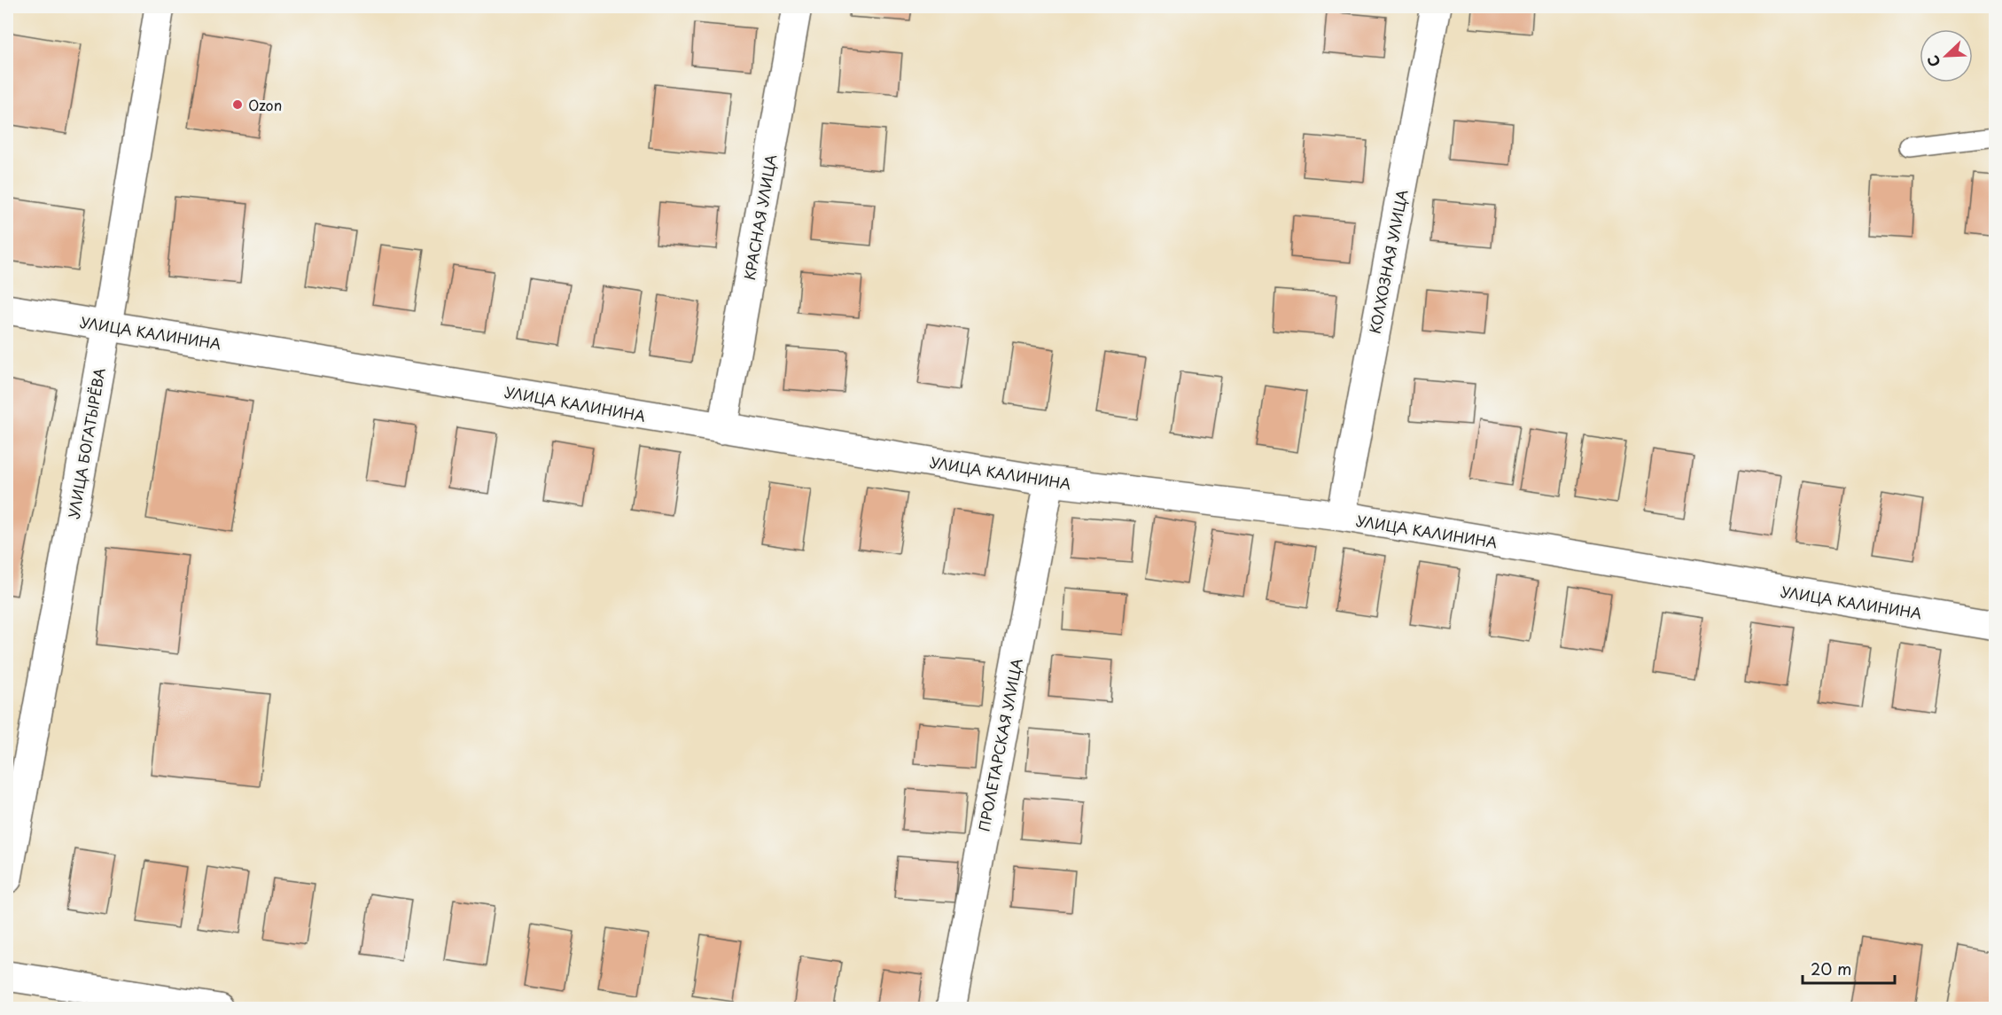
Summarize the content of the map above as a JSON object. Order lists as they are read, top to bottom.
{
  "streets": {
    "street": [
      "КРАСНАЯ УЛИЦА",
      "КОЛХОЗНАЯ УЛИЦА",
      "УЛИЦА КАЛИНИНА",
      "УЛИЦА БОГАТЫРЁВА",
      "ПРОЛЕТАРСКАЯ УЛИЦА"
    ]
  },
  "crossings": [
    ["КРАСНАЯ УЛИЦА", "УЛИЦА КАЛИНИНА"],
    ["КОЛХОЗНАЯ УЛИЦА", "УЛИЦА КАЛИНИНА"],
    ["УЛИЦА КАЛИНИНА", "УЛИЦА БОГАТЫРЁВА"],
    ["УЛИЦА КАЛИНИНА", "ПРОЛЕТАРСКАЯ УЛИЦА"]
  ],
  "places": ["Ozon"],
  "scale_bar": "20 m",
  "north": "bottom left"
}
